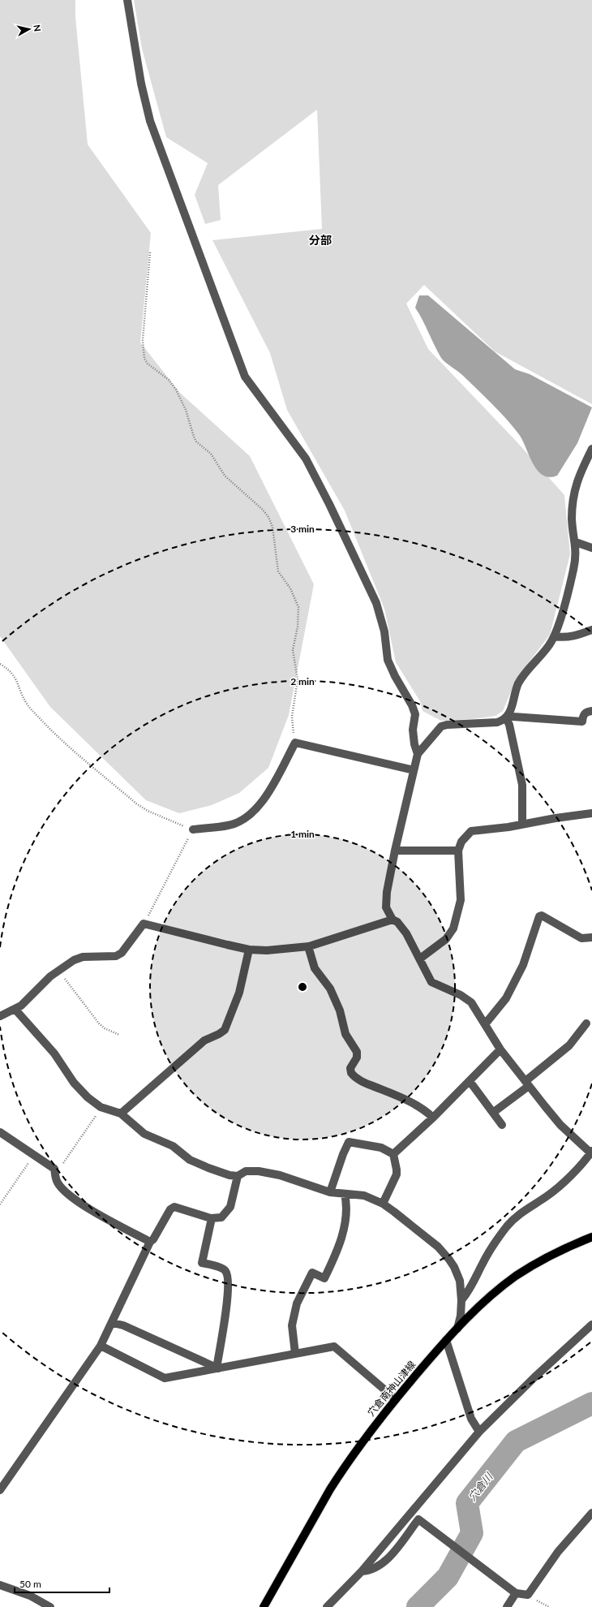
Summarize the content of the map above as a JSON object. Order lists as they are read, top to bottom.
{
  "streets": {
    "main road": ["穴倉南神山津線"]
  },
  "districts": ["分部"],
  "water": ["穴倉川"],
  "scale_bar": "50 m",
  "north": "right",
  "rings": ["3 min", "2 min", "1 min"]
}
